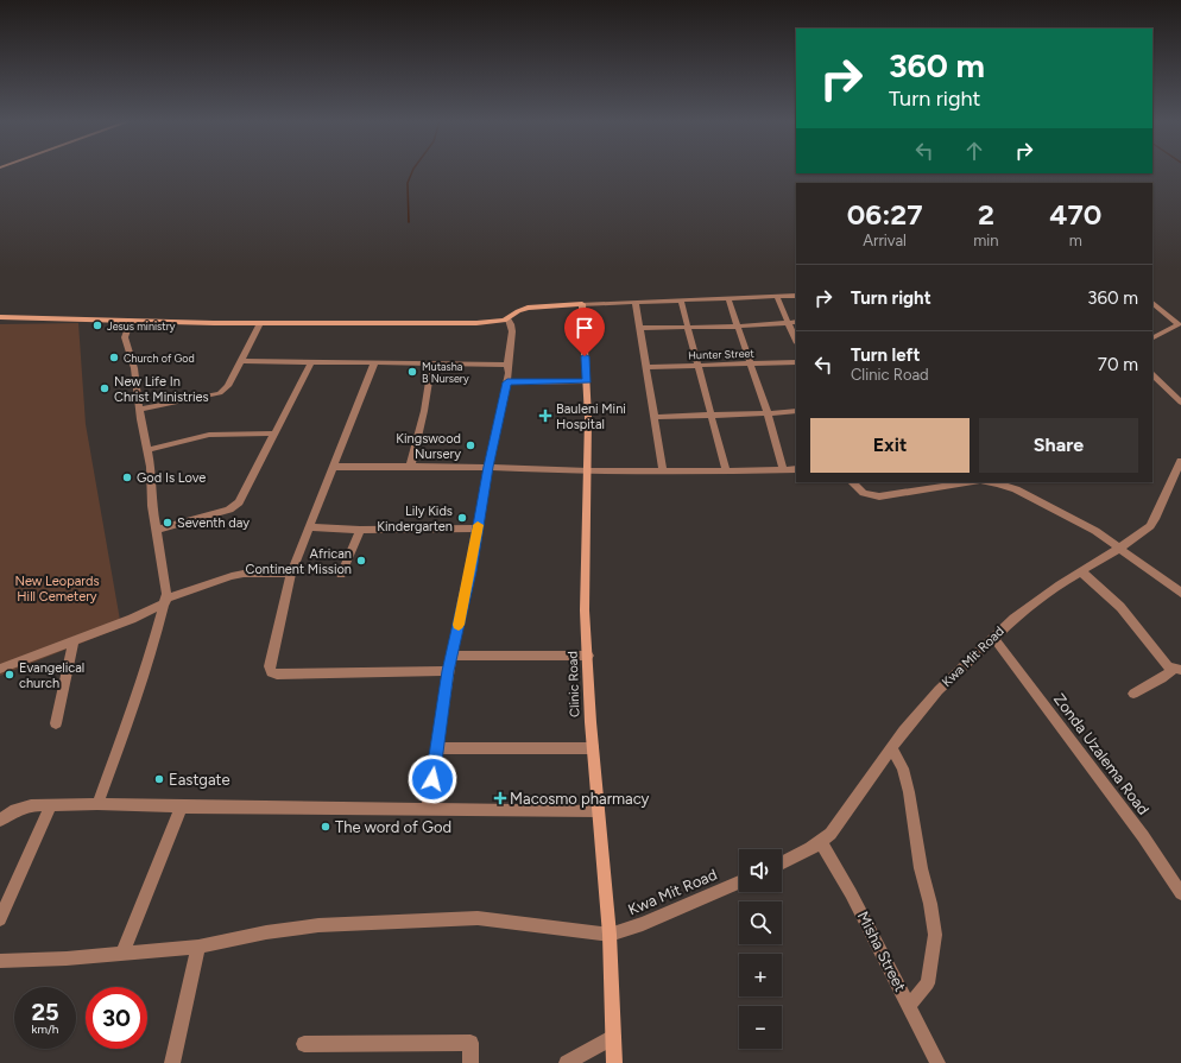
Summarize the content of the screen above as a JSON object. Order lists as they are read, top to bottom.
{
  "streets": {
    "street": [
      "Hunter Street",
      "Kwa Mit Road",
      "Clinic Road",
      "Zonda Uzalema Road",
      "Misha Street"
    ]
  },
  "crossings": [
    ["Kwa Mit Road", "Clinic Road"],
    ["Kwa Mit Road", "Zonda Uzalema Road"],
    ["Kwa Mit Road", "Misha Street"]
  ],
  "parks": ["New Leopards Hill Cemetery"],
  "places": {
    "other": [
      "Jesus ministry",
      "Church of God",
      "Mutasha B Nursery",
      "New Life In Christ Ministries",
      "Kingswood Nursery",
      "God Is Love",
      "Lily Kids Kindergarten",
      "Seventh day",
      "African Continent Mission",
      "Evangelical church",
      "Eastgate",
      "The word of God"
    ],
    "health": ["Bauleni Mini Hospital", "Macosmo pharmacy"]
  },
  "page": {
    "turn": ["360 m", "Turn right"],
    "eta": [
      "06:27",
      "Arrival",
      "2",
      "min",
      "470",
      "m"
    ],
    "list": [
      {
        "name": "Turn right",
        "value": "360 m"
      },
      {
        "name": "Turn left",
        "note": "Clinic Road",
        "value": "70 m"
      }
    ],
    "buttons": ["Exit", "Share"],
    "map_buttons": ["+", "−"],
    "speed": "25 km/h",
    "limit": "30"
  }
}
